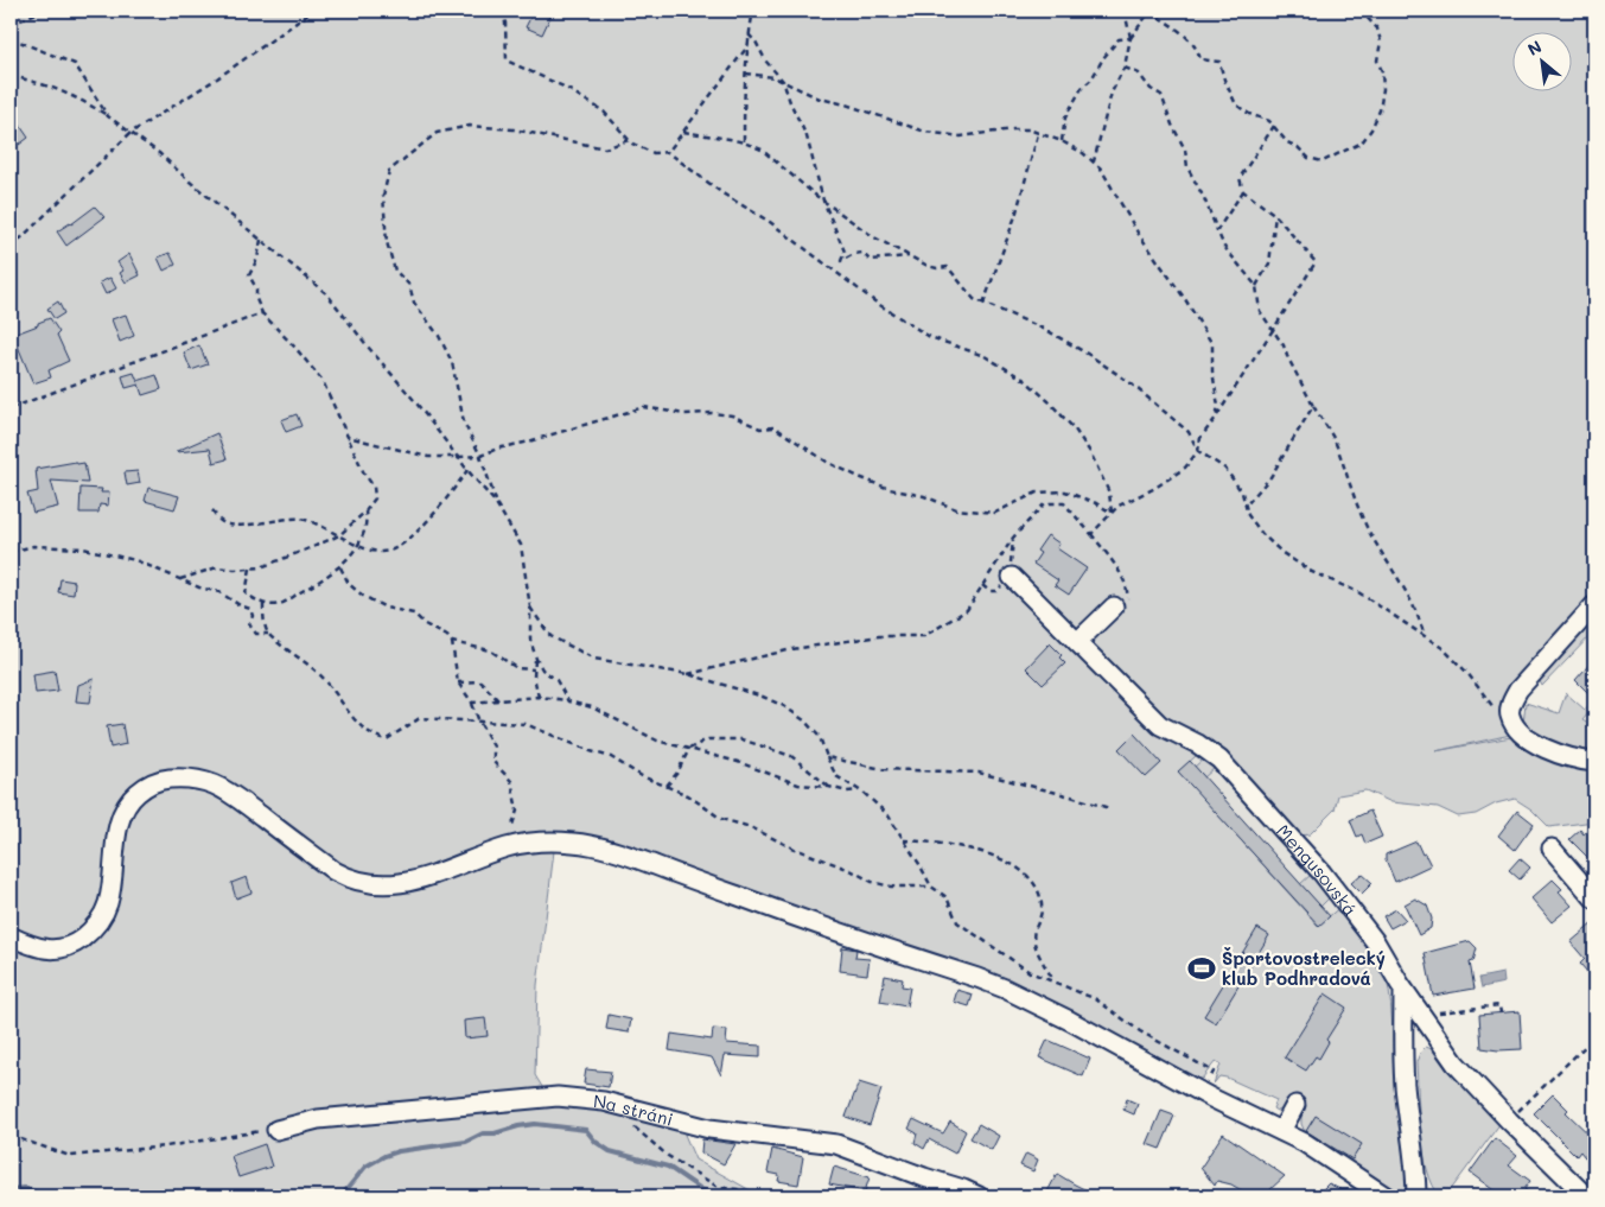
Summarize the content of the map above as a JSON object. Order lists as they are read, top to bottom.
{
  "streets": {
    "street": ["Mengusovská", "Na stráni"]
  },
  "places": {
    "sports": ["Športovostrelecký klub Podhradová"]
  },
  "north": "top left"
}
